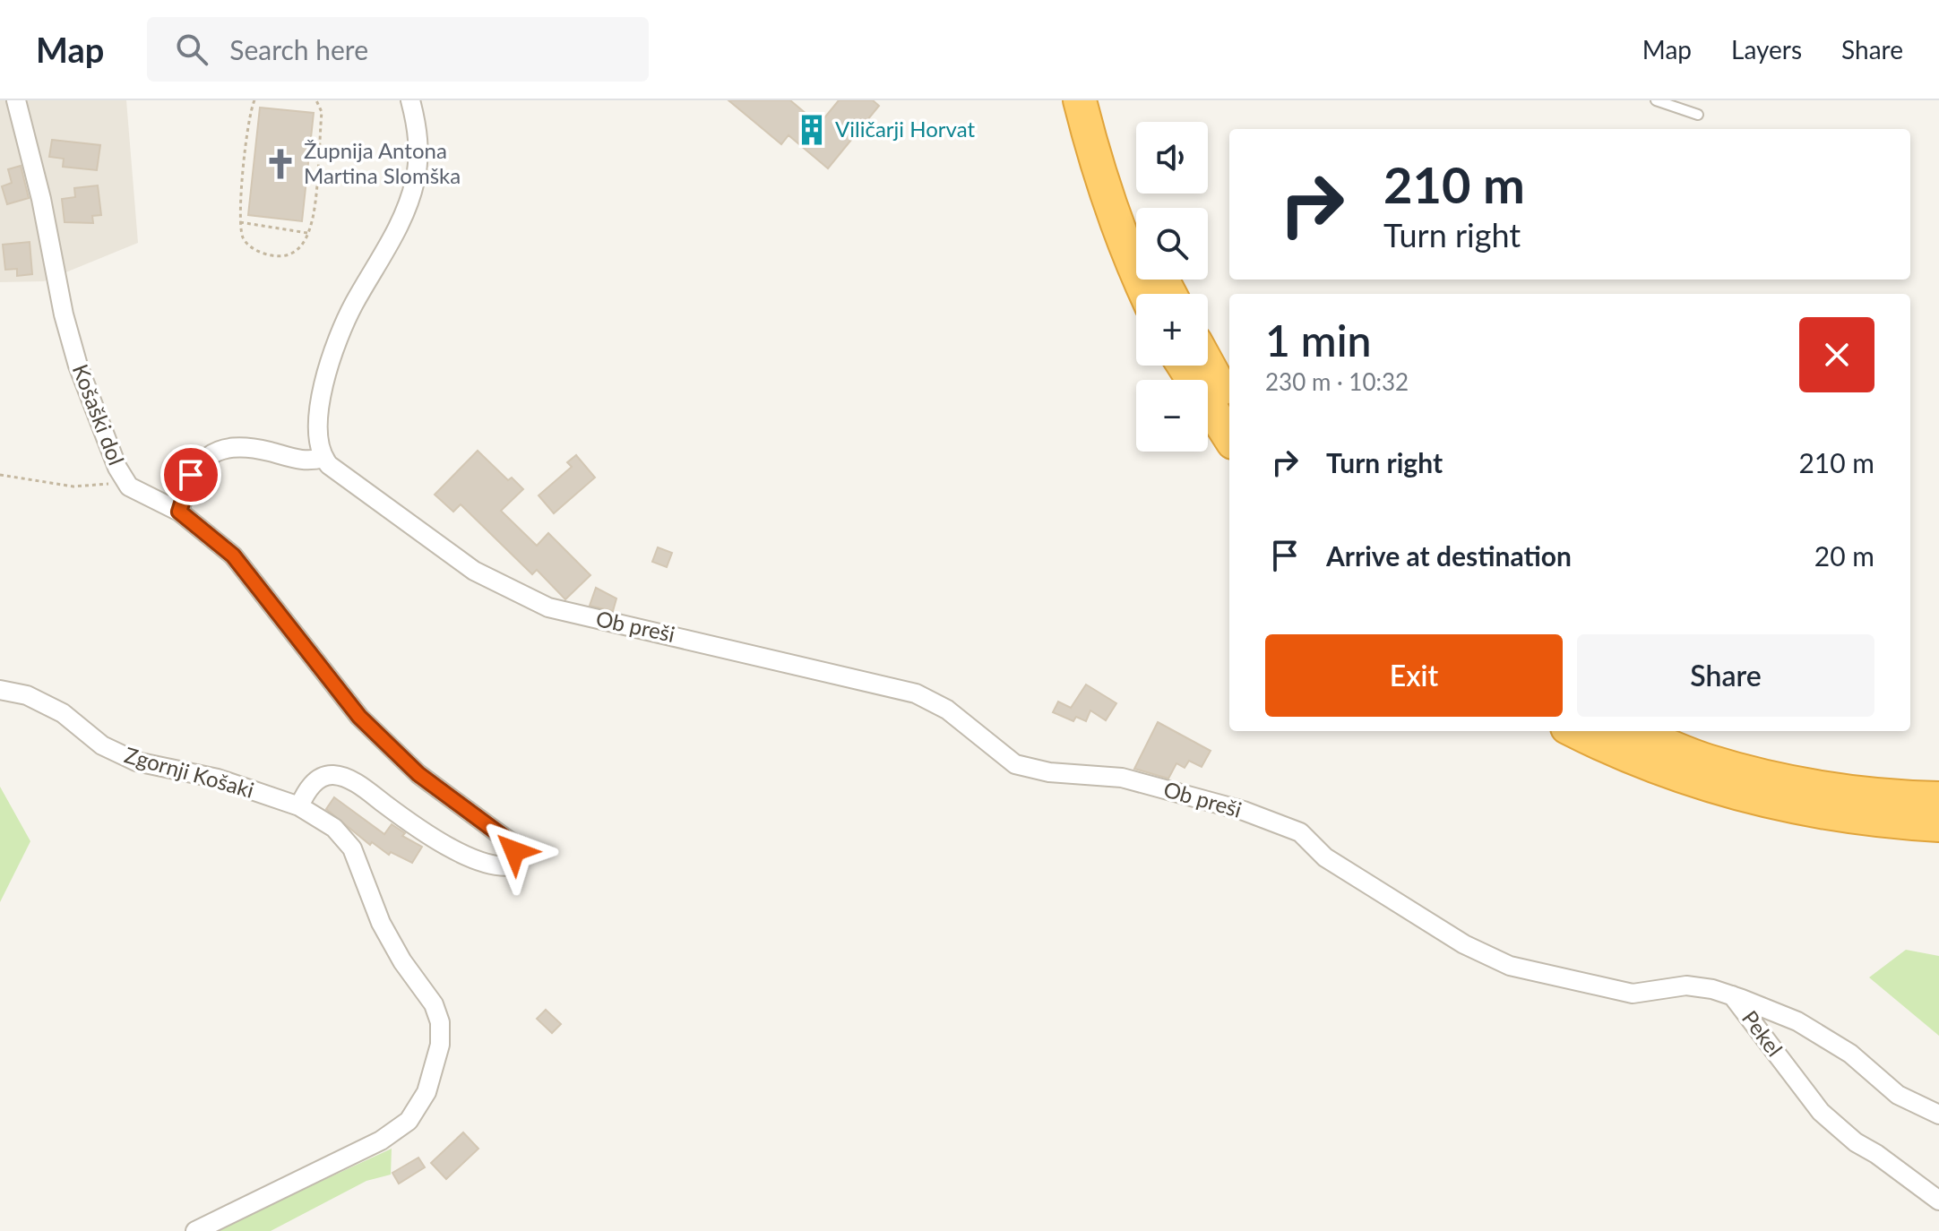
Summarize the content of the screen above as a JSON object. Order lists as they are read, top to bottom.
{
  "streets": {
    "street": [
      "Košaški dol",
      "Ob preši",
      "Zgornji Košaki",
      "Pekel"
    ]
  },
  "crossings": [
    ["Košaški dol", "Zgornji Košaki"],
    ["Ob preši", "Pekel"]
  ],
  "places": {
    "building": ["Viličarji Horvat"],
    "church": ["Župnija Antona Martina Slomška"]
  },
  "page": {
    "header": "Map",
    "search": "Search here",
    "nav": ["Map", "Layers", "Share"],
    "map_buttons": ["+", "−"],
    "turn": ["210 m", "Turn right"],
    "heading": ["1 min", "230 m · 10:32"],
    "list": [
      {
        "name": "Turn right",
        "value": "210 m"
      },
      {
        "name": "Arrive at destination",
        "value": "20 m"
      }
    ],
    "buttons": ["Exit", "Share"]
  }
}
